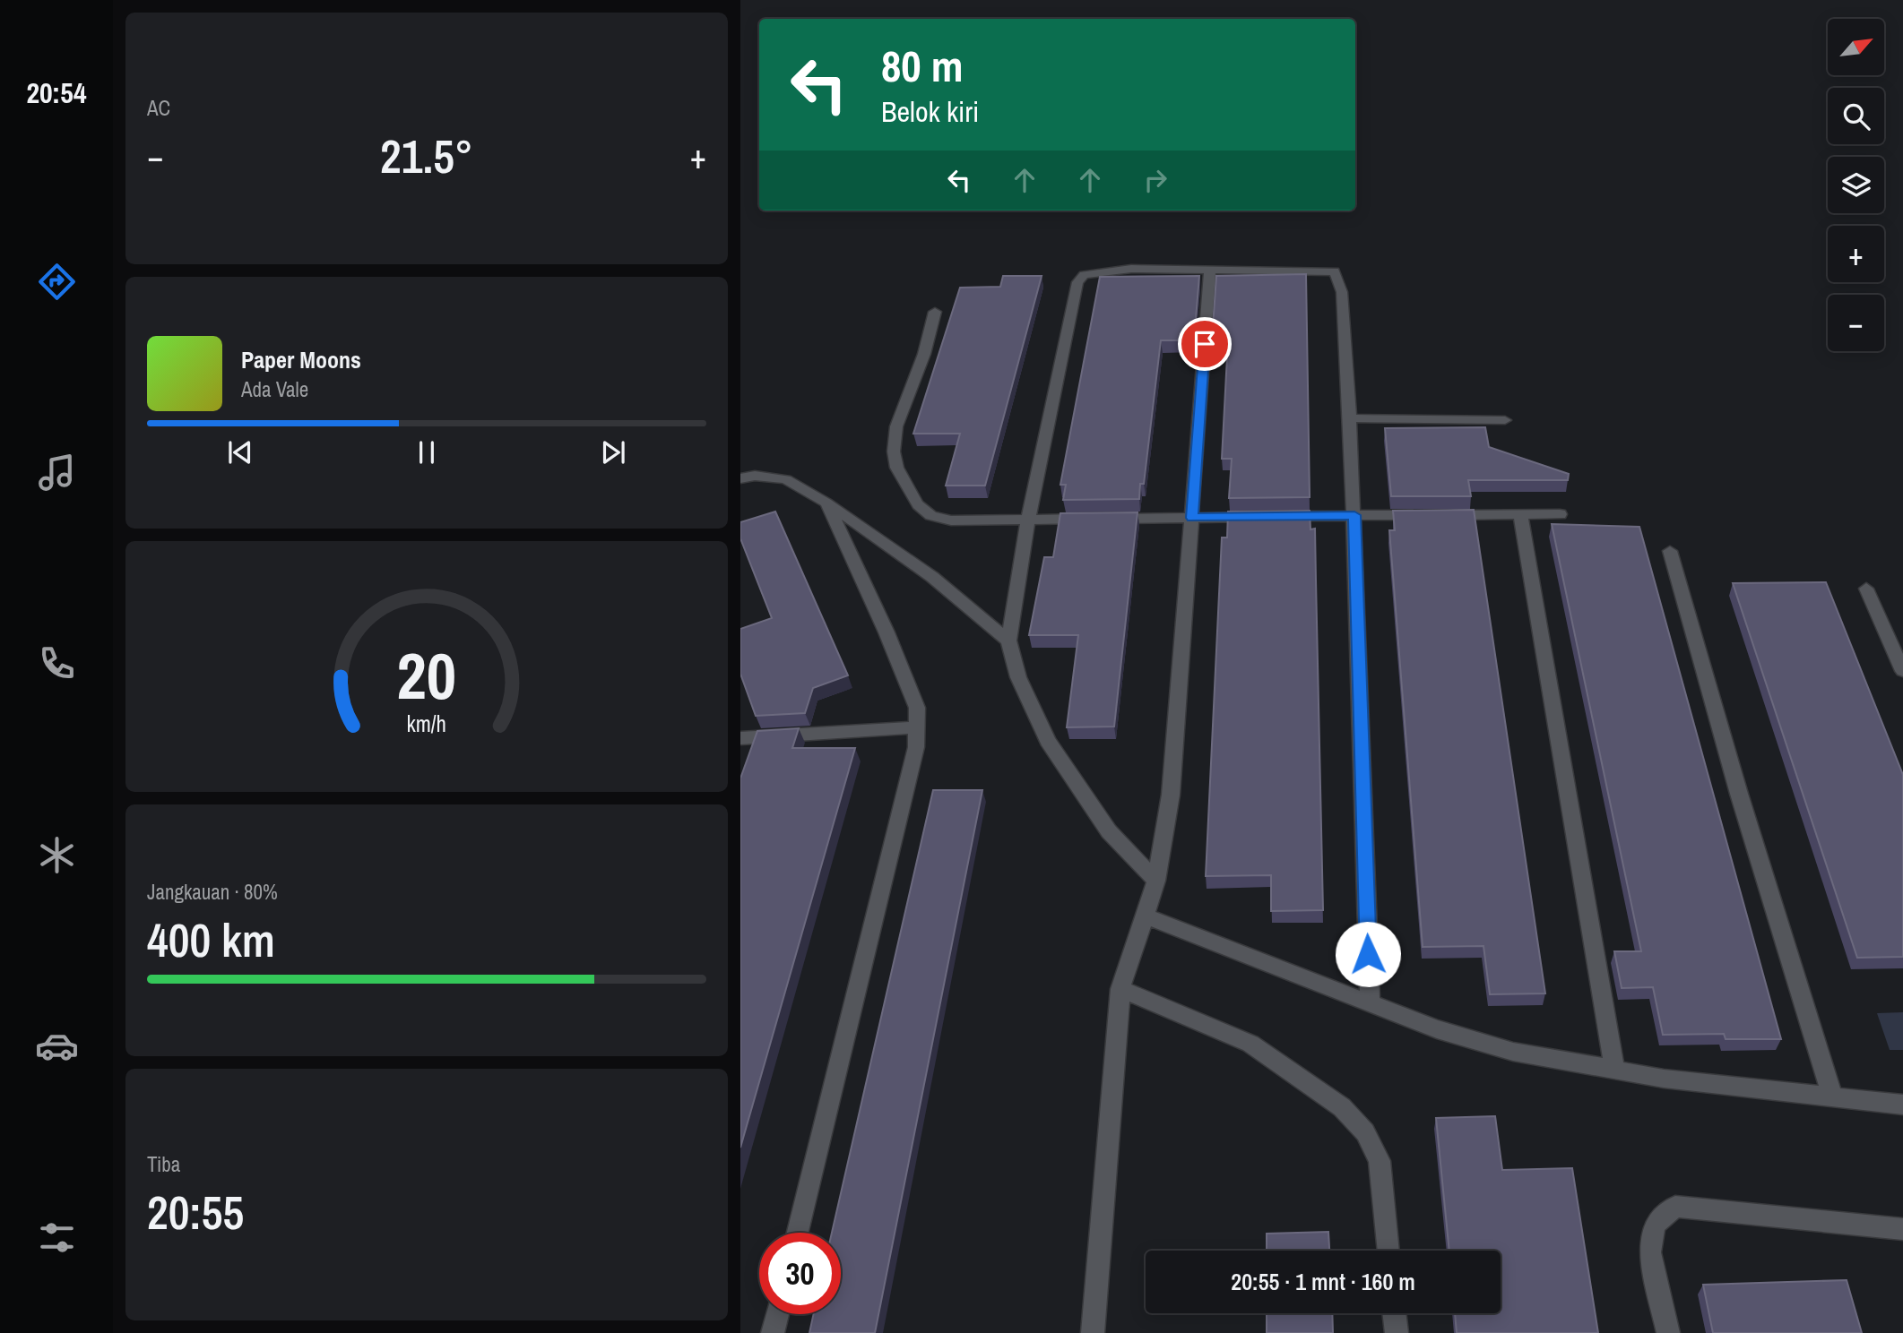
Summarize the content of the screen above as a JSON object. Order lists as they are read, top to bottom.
{
  "north": "top right",
  "page": {
    "tabs": "20:54",
    "tile": [
      "AC",
      ["Jangkauan · 80%", "400 km"],
      ["Tiba", "20:55"]
    ],
    "map_buttons": ["+", "−"],
    "turn": ["80 m", "Belok kiri"],
    "heat": ["−", "21.5°", "+"],
    "song": ["Paper Moons", "Ada Vale"],
    "limit": "30",
    "trip": "20:55 · 1 mnt · 160 m",
    "gauge": ["20", "km/h"]
  }
}
